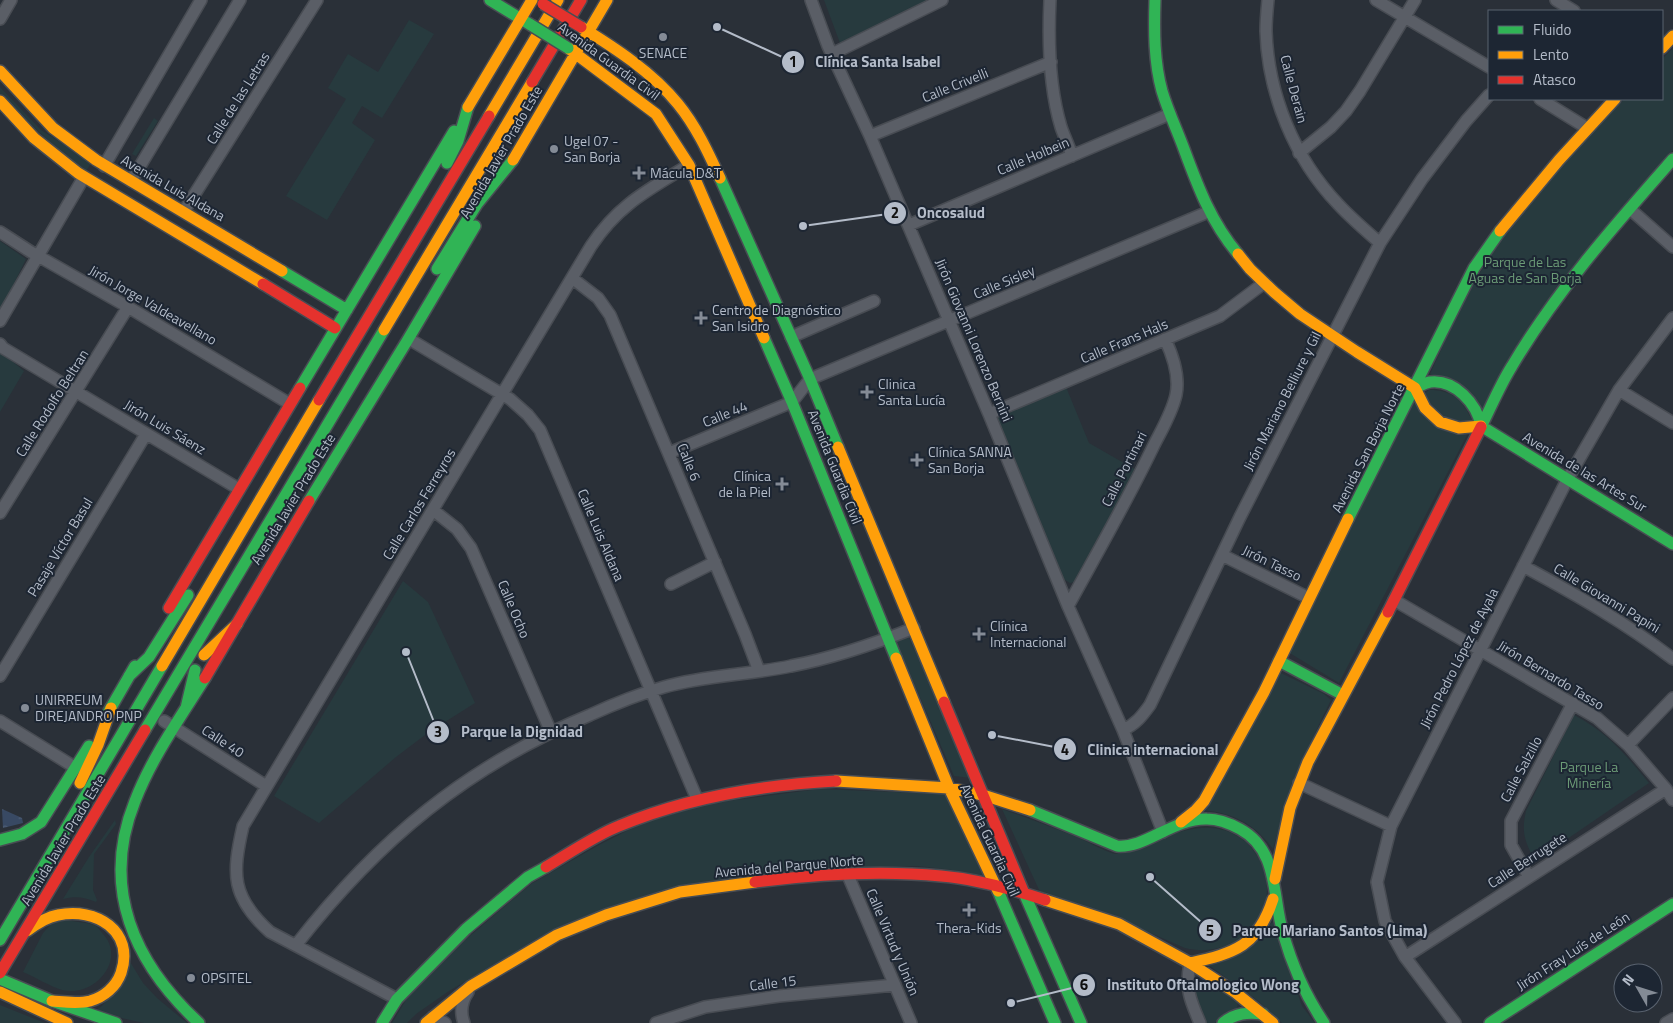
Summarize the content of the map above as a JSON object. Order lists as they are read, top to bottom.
{
  "streets": {
    "main road": [
      "Avenida Guardia Civil",
      "Avenida Javier Prado Este",
      "Avenida Luis Aldana",
      "Avenida San Borja Norte",
      "Avenida de las Artes Sur",
      "Avenida del Parque Norte",
      "Jirón Fray Luís de León"
    ],
    "street": [
      "Calle Crivelli",
      "Calle Derain",
      "Calle de las Letras",
      "Calle Holbein",
      "Calle Sisley",
      "Jirón Jorge Valdeavellano",
      "Jirón Giovanni Lorenzo Bernini",
      "Calle Frans Hals",
      "Jirón Mariano Belliure y Gil",
      "Calle Rodolfo Beltran",
      "Calle 44",
      "Jirón Luis Sáenz",
      "Calle 6",
      "Calle Portinari",
      "Calle Carlos Ferreyros",
      "Calle Luis Aldana",
      "Pasaje Víctor Basul",
      "Jirón Tasso",
      "Calle Giovanni Papini",
      "Calle Ocho",
      "Jirón Pedro López de Ayala",
      "Jirón Bernardo Tasso",
      "Calle 40",
      "Calle Salzillo",
      "Calle Berrugete",
      "Calle Virtud y Unión",
      "Calle 15"
    ]
  },
  "crossings": [
    ["Avenida Guardia Civil", "Avenida Javier Prado Este"],
    ["Avenida Guardia Civil", "Calle Sisley"],
    ["Avenida Guardia Civil", "Calle 44"],
    ["Avenida Guardia Civil", "Calle Carlos Ferreyros"],
    ["Avenida Guardia Civil", "Avenida del Parque Norte"],
    ["Calle Crivelli", "Jirón Giovanni Lorenzo Bernini"],
    ["Calle Derain", "Jirón Mariano Belliure y Gil"],
    ["Calle de las Letras", "Avenida Luis Aldana"],
    ["Avenida Javier Prado Este", "Avenida Luis Aldana"],
    ["Avenida Javier Prado Este", "Jirón Jorge Valdeavellano"],
    ["Avenida Javier Prado Este", "Jirón Luis Sáenz"],
    ["Avenida Javier Prado Este", "Calle Luis Aldana"],
    ["Avenida Javier Prado Este", "Calle 40"],
    ["Calle Holbein", "Jirón Giovanni Lorenzo Bernini"],
    ["Calle Sisley", "Jirón Giovanni Lorenzo Bernini"],
    ["Calle Sisley", "Calle 44"],
    ["Jirón Jorge Valdeavellano", "Calle Rodolfo Beltran"],
    ["Jirón Giovanni Lorenzo Bernini", "Calle Frans Hals"],
    ["Jirón Giovanni Lorenzo Bernini", "Jirón Mariano Belliure y Gil"],
    ["Jirón Giovanni Lorenzo Bernini", "Avenida San Borja Norte"],
    ["Jirón Giovanni Lorenzo Bernini", "Calle Portinari"],
    ["Calle Frans Hals", "Calle Portinari"],
    ["Jirón Mariano Belliure y Gil", "Jirón Tasso"],
    ["Calle Rodolfo Beltran", "Jirón Luis Sáenz"],
    ["Calle 44", "Calle 6"],
    ["Jirón Luis Sáenz", "Pasaje Víctor Basul"],
    ["Avenida San Borja Norte", "Jirón Tasso"],
    ["Calle 6", "Calle Carlos Ferreyros"],
    ["Avenida de las Artes Sur", "Jirón Pedro López de Ayala"],
    ["Calle Carlos Ferreyros", "Calle Luis Aldana"],
    ["Calle Carlos Ferreyros", "Calle Ocho"],
    ["Calle Carlos Ferreyros", "Calle 40"],
    ["Calle Giovanni Papini", "Jirón Pedro López de Ayala"],
    ["Jirón Pedro López de Ayala", "Jirón Bernardo Tasso"],
    ["Jirón Pedro López de Ayala", "Calle Berrugete"],
    ["Jirón Bernardo Tasso", "Calle Salzillo"],
    ["Jirón Bernardo Tasso", "Calle Berrugete"],
    ["Calle Salzillo", "Calle Berrugete"],
    ["Avenida del Parque Norte", "Calle Virtud y Unión"],
    ["Calle Virtud y Unión", "Calle 15"]
  ],
  "parks": ["Parque de Las Aguas de San Borja", "Parque La Minería"],
  "places": {
    "other": [
      "Clínica Santa Isabel",
      "SENACE",
      "Ugel 07 - San Borja",
      "Oncosalud",
      "Parque la Dignidad",
      "UNIRREUM DIREJANDRO PNP",
      "Clinica internacional",
      "Parque Mariano Santos (Lima)",
      "OPSITEL",
      "Instituto Oftalmologico Wong"
    ],
    "health": [
      "Mácula D&T",
      "Centro de Diagnóstico San Isidro",
      "Clinica Santa Lucía",
      "Clínica SANNA San Borja",
      "Clínica de la Piel",
      "Clínica Internacional",
      "Thera-Kids"
    ]
  },
  "legend": ["Fluido", "Lento", "Atasco"],
  "north": "top left"
}
